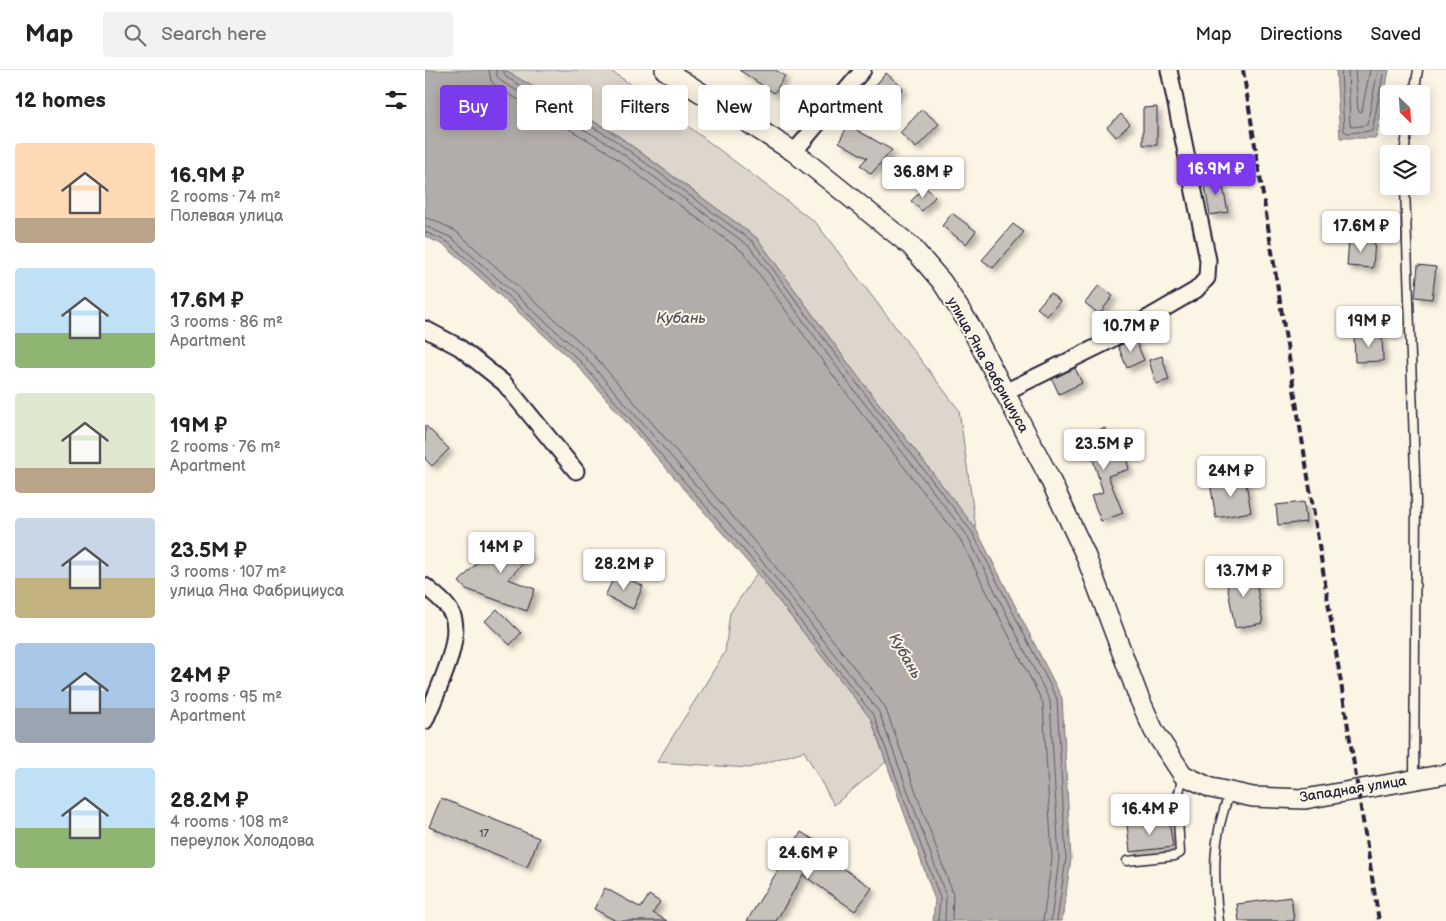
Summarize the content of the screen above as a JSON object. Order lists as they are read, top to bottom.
{
  "streets": {
    "street": ["улица Яна Фабрициуса", "Западная улица"]
  },
  "water": ["Кубань"],
  "house_numbers": ["17"],
  "north": "bottom right",
  "page": {
    "header": "Map",
    "search": "Search here",
    "nav": ["Map", "Directions", "Saved"],
    "heading": "12 homes",
    "chip": [
      "Buy",
      "Rent",
      "Filters",
      "New",
      "Apartment"
    ],
    "list": [
      {
        "name": "16.9M ₽",
        "note": "2 rooms · 74 m² · Полевая улица"
      },
      {
        "name": "17.6M ₽",
        "note": "3 rooms · 86 m² · Apartment"
      },
      {
        "name": "19M ₽",
        "note": "2 rooms · 76 m² · Apartment"
      },
      {
        "name": "23.5M ₽",
        "note": "3 rooms · 107 m² · улица Яна Фабрициуса"
      },
      {
        "name": "24M ₽",
        "note": "3 rooms · 95 m² · Apartment"
      },
      {
        "name": "28.2M ₽",
        "note": "4 rooms · 108 m² · переулок Холодова"
      }
    ],
    "price": [
      "16.9M ₽",
      "36.8M ₽",
      "17.6M ₽",
      "19M ₽",
      "10.7M ₽",
      "23.5M ₽",
      "24M ₽",
      "14M ₽",
      "28.2M ₽",
      "13.7M ₽",
      "16.4M ₽",
      "24.6M ₽"
    ]
  }
}
